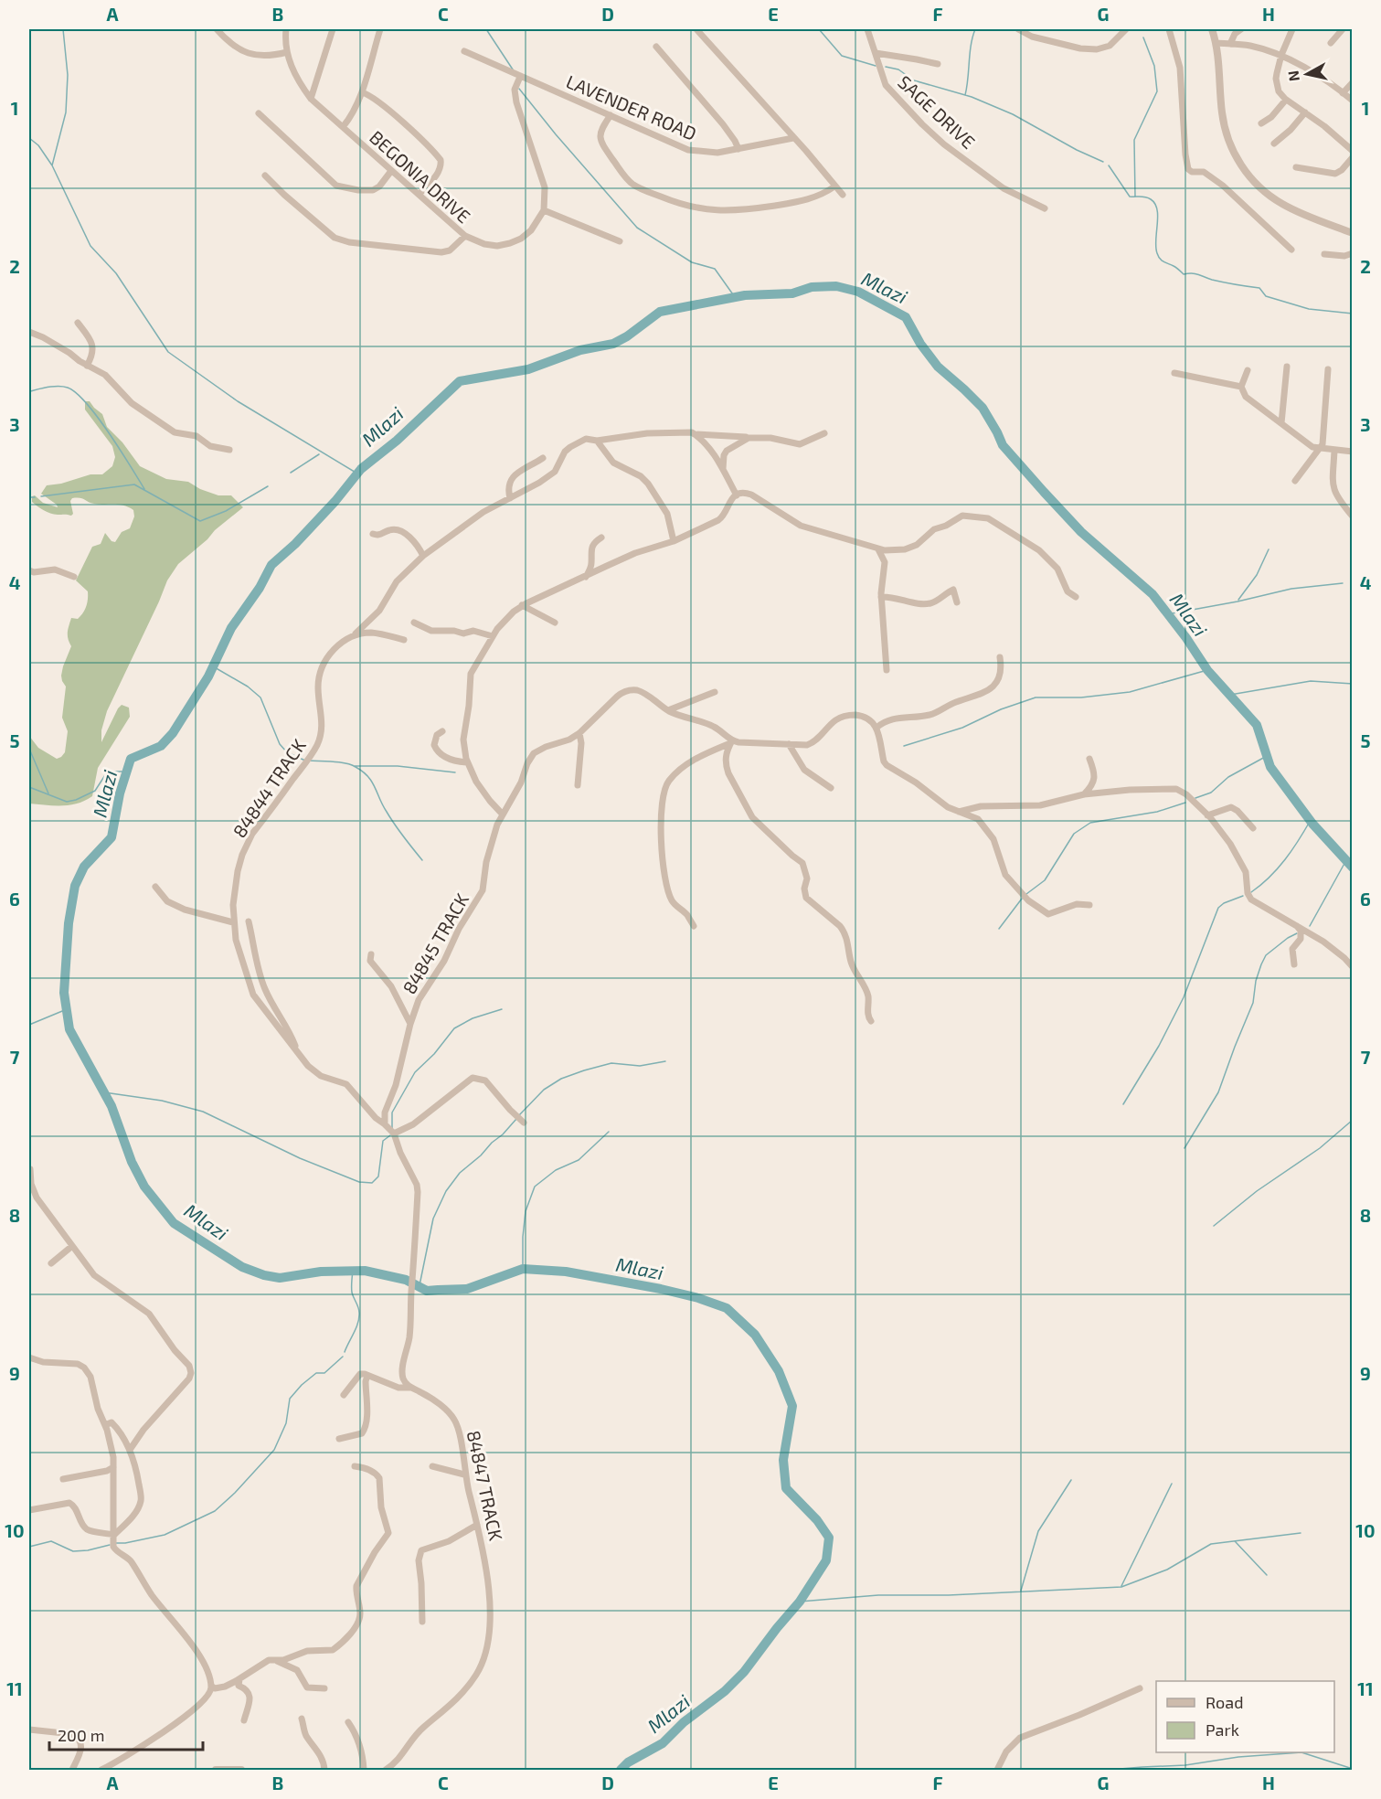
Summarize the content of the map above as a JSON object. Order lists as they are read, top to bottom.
{
  "streets": {
    "street": [
      "LAVENDER ROAD",
      "SAGE DRIVE",
      "BEGONIA DRIVE",
      "84844 TRACK",
      "84845 TRACK",
      "84847 TRACK"
    ]
  },
  "crossings": [
    ["84844 TRACK", "84845 TRACK"]
  ],
  "water": ["Mlazi"],
  "legend": ["Road", "Park"],
  "scale_bar": "200 m",
  "north": "left",
  "grid": {
    "columns": [
      "A",
      "B",
      "C",
      "D",
      "E",
      "F",
      "G",
      "H"
    ],
    "rows": [
      "1",
      "2",
      "3",
      "4",
      "5",
      "6",
      "7",
      "8",
      "9",
      "10",
      "11"
    ]
  }
}
